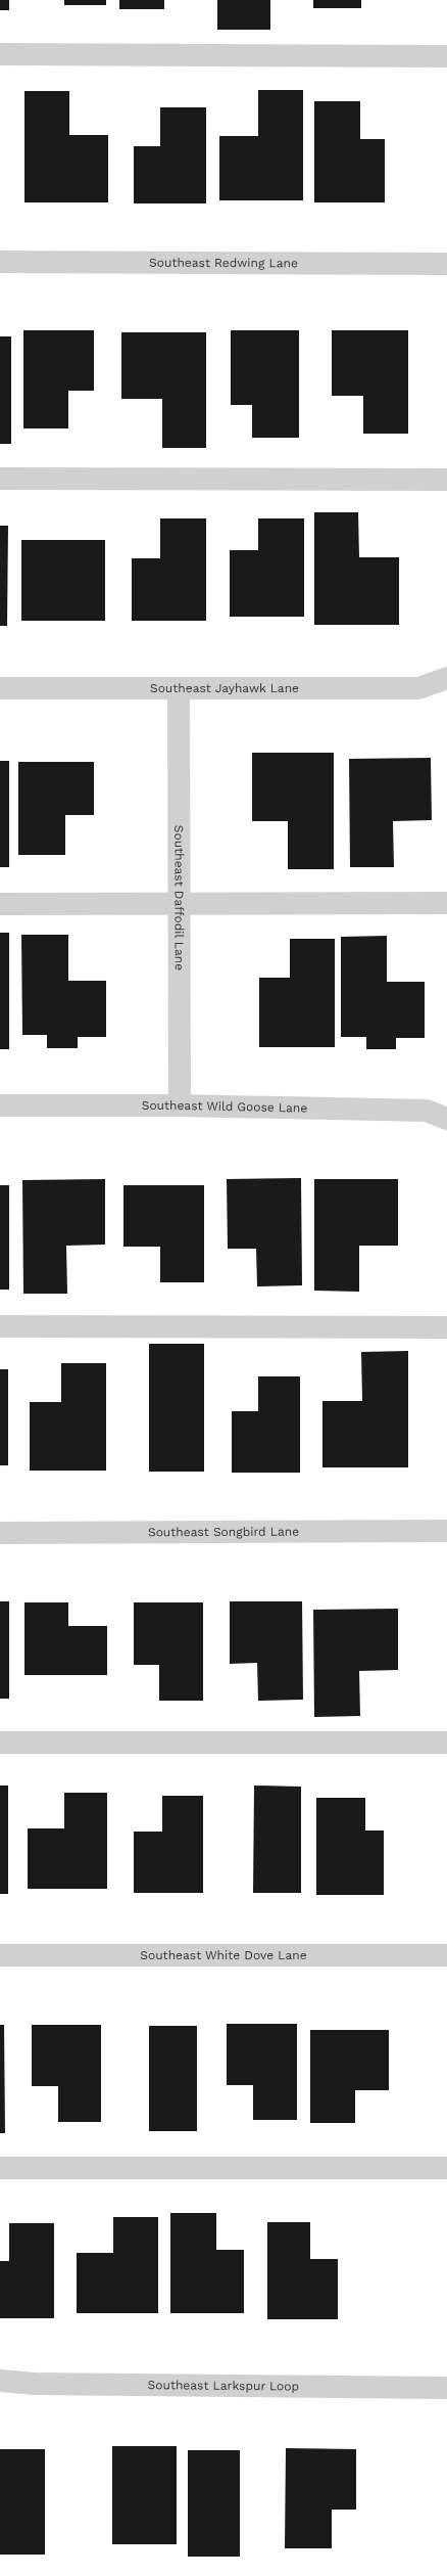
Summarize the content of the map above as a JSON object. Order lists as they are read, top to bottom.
{
  "streets": {
    "street": [
      "Southeast Redwing Lane",
      "Southeast Jayhawk Lane",
      "Southeast Daffodil Lane",
      "Southeast Wild Goose Lane",
      "Southeast Songbird Lane",
      "Southeast White Dove Lane",
      "Southeast Larkspur Loop"
    ]
  },
  "crossings": [
    ["Southeast Jayhawk Lane", "Southeast Daffodil Lane"],
    ["Southeast Daffodil Lane", "Southeast Wild Goose Lane"]
  ]
}
